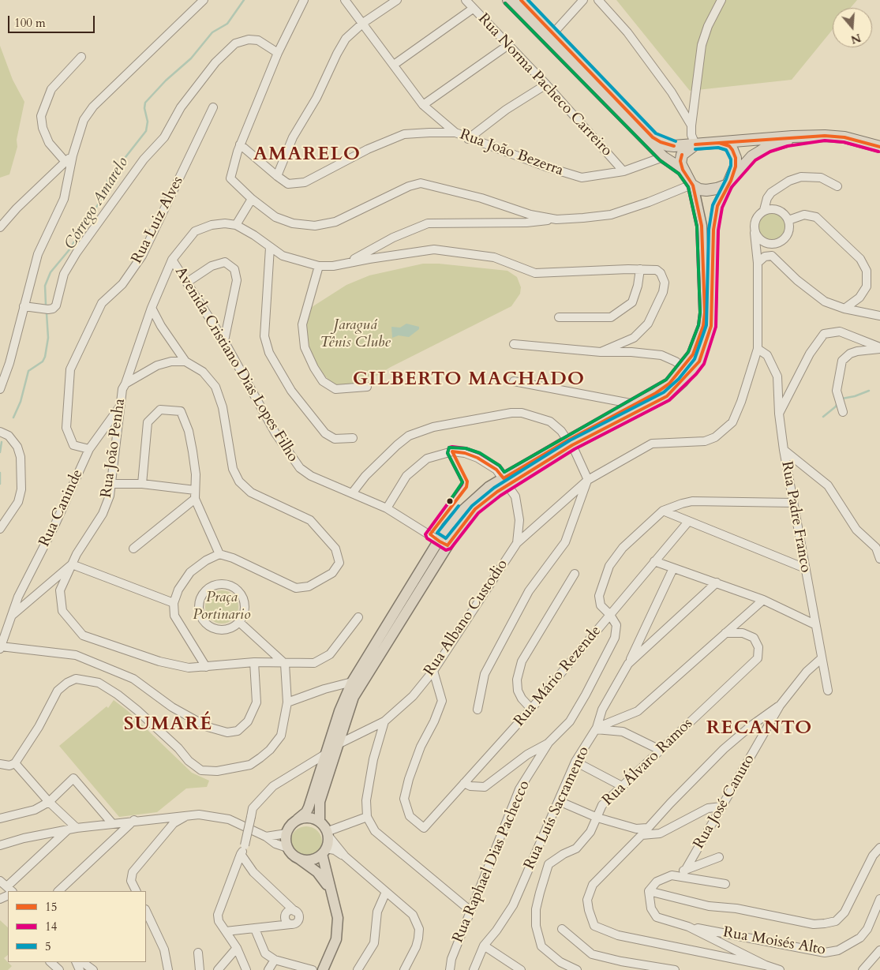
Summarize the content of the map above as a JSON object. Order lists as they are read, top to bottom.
{
  "streets": {
    "street": [
      "Rua Norma Pacheco Carreiro",
      "Rua João Bezerra",
      "Rua Luiz Alves",
      "Avenida Cristiano Dias Lopes Filho",
      "Rua João Penha",
      "Rua Caninde",
      "Rua Padre Franco",
      "Rua Albano Custodio",
      "Rua Mário Rezende",
      "Rua Álvaro Ramos",
      "Rua José Canuto",
      "Rua Luís Sacramento",
      "Rua Raphael Dias Pachecco",
      "Rua Moisés Alto"
    ]
  },
  "crossings": [
    ["Rua Norma Pacheco Carreiro", "Rua João Bezerra"],
    ["Rua Luiz Alves", "Rua Caninde"],
    ["Avenida Cristiano Dias Lopes Filho", "Rua João Penha"],
    ["Rua João Penha", "Rua Caninde"],
    ["Rua Padre Franco", "Rua Albano Custodio"],
    ["Rua Padre Franco", "Rua José Canuto"],
    ["Rua Albano Custodio", "Rua Mário Rezende"],
    ["Rua Mário Rezende", "Rua Raphael Dias Pachecco"]
  ],
  "districts": [
    "AMARELO",
    "GILBERTO MACHADO",
    "SUMARÉ",
    "RECANTO"
  ],
  "water": ["Córrego Amarelo"],
  "parks": ["Jaraguá Tênis Clube", "Praça Portinario"],
  "lines": ["transit line 15", "transit line 5", "transit line 14"],
  "legend": ["15", "14", "5"],
  "scale_bar": "100 m",
  "north": "bottom"
}
